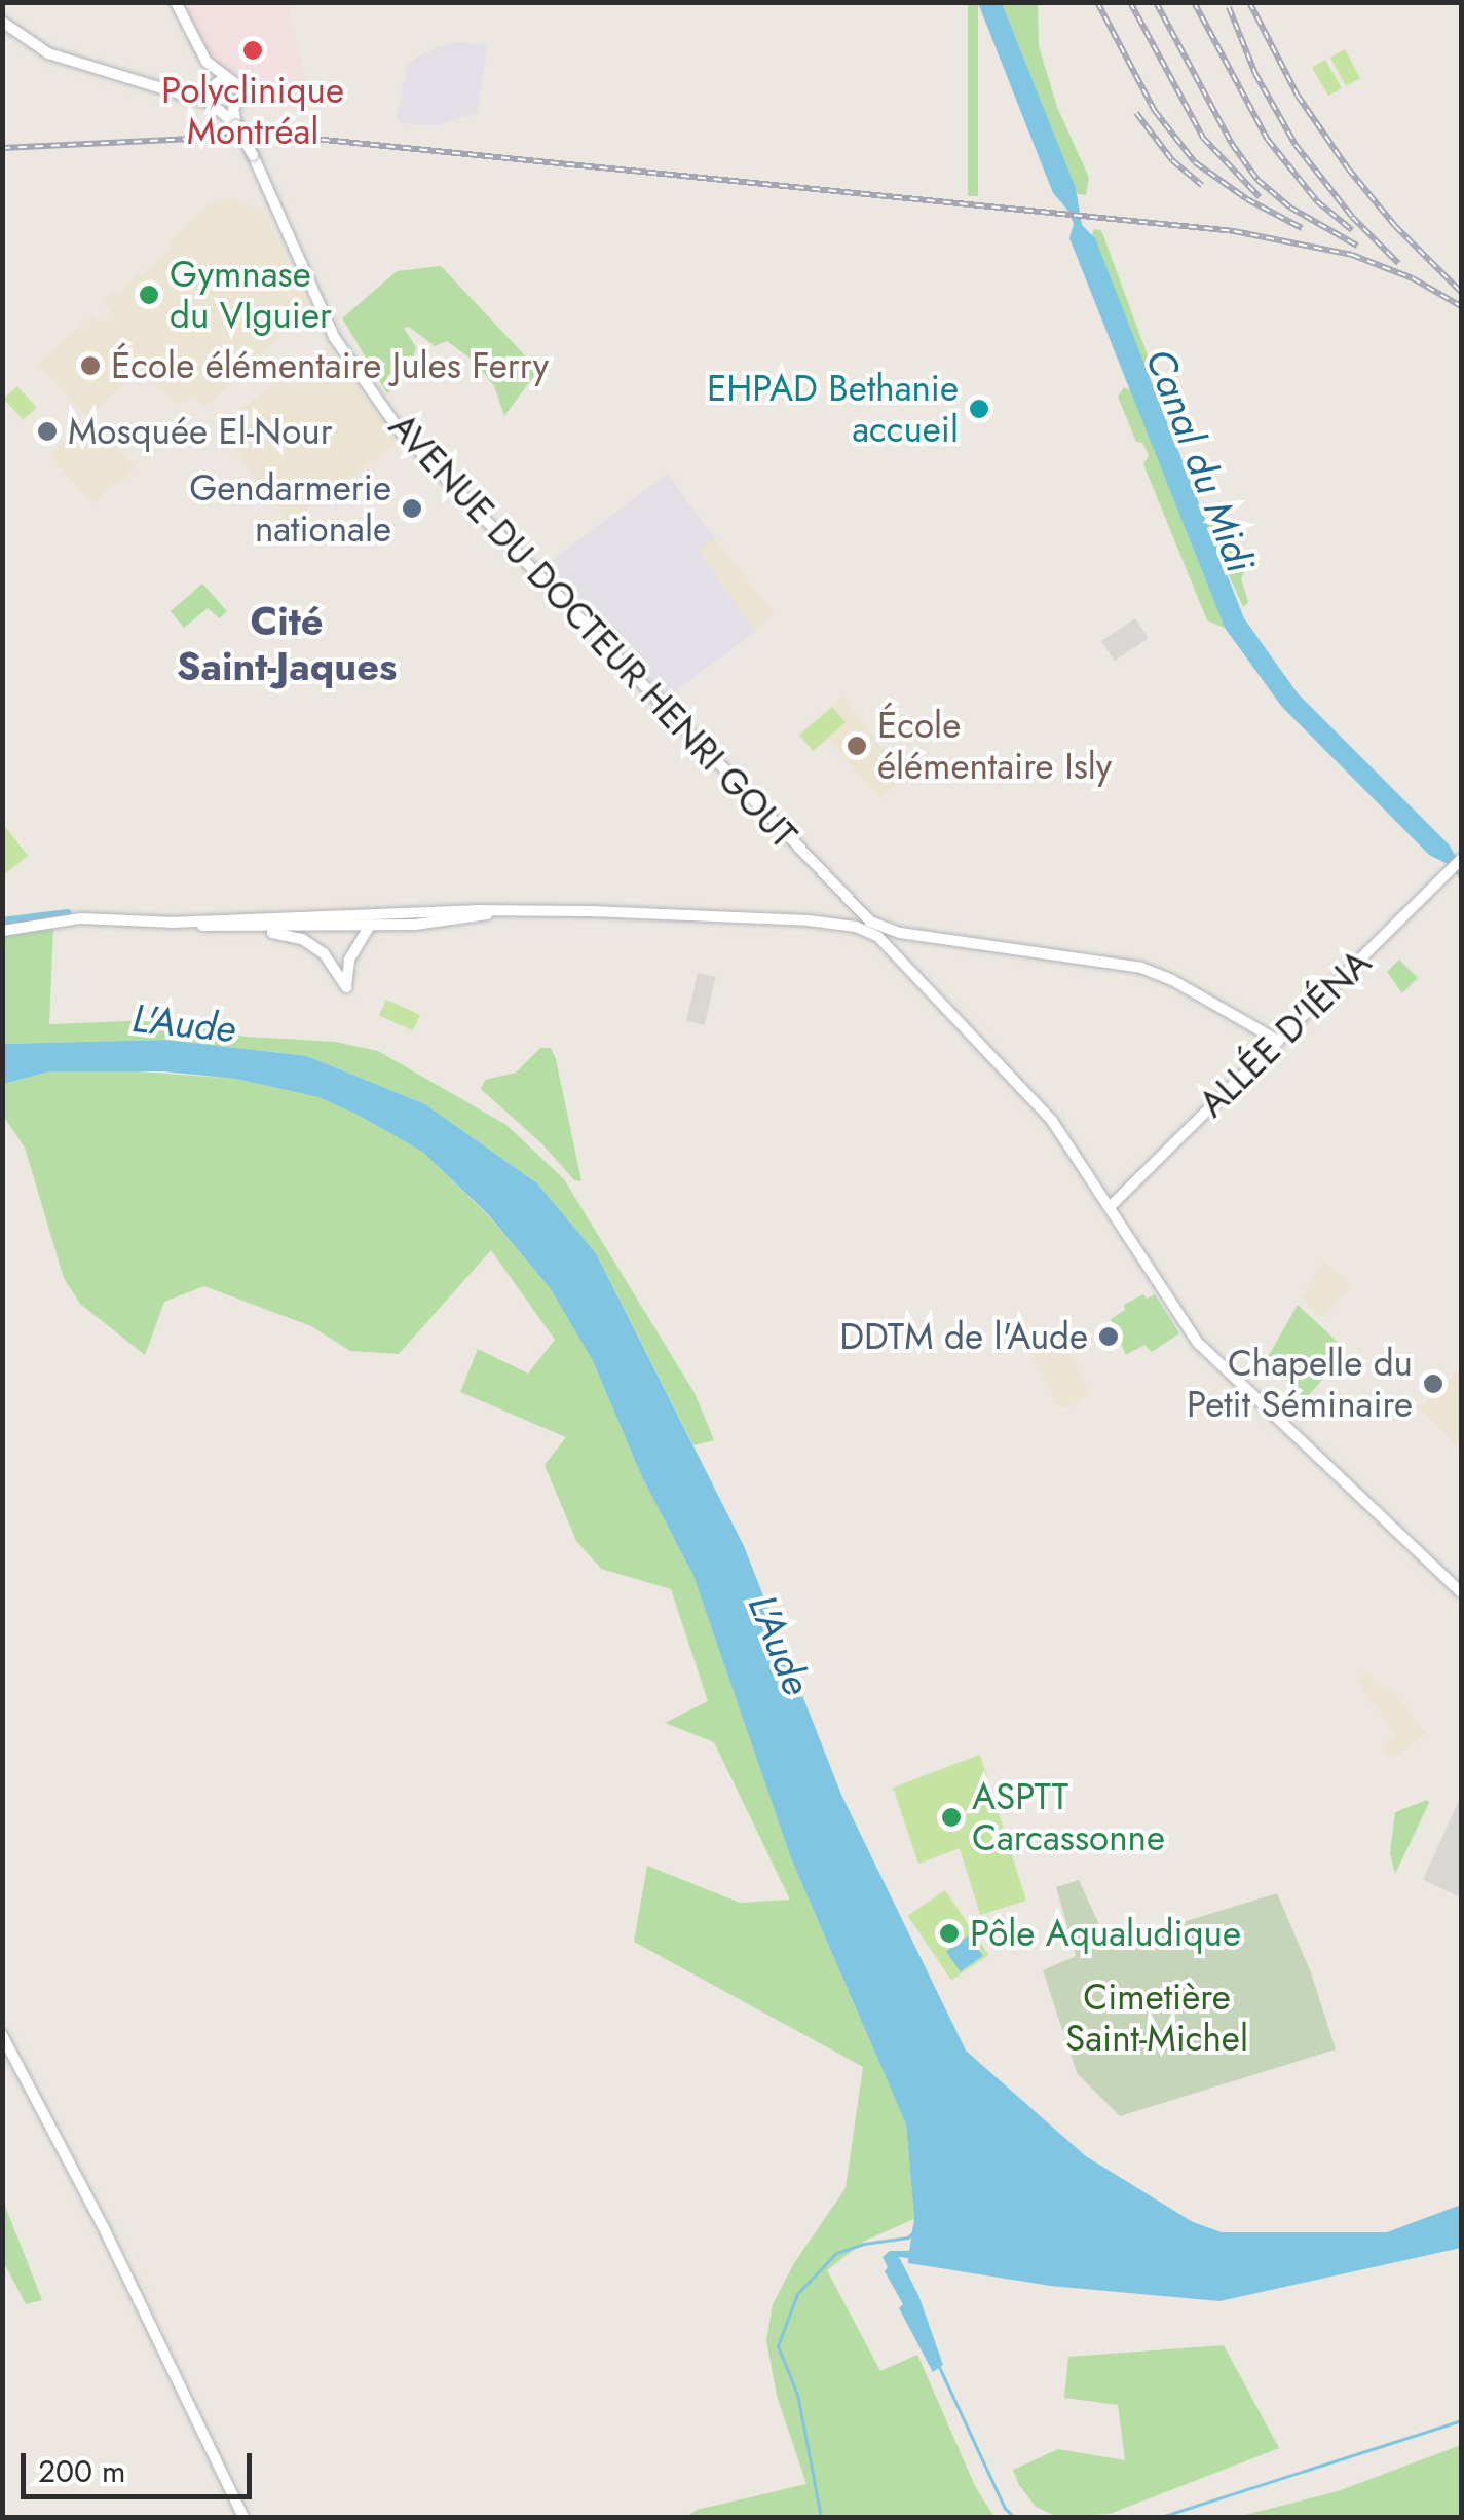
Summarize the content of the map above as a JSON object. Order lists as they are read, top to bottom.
{
  "streets": {
    "main road": ["AVENUE DU DOCTEUR HENRI GOUT", "ALLÉE D'IÉNA"]
  },
  "districts": ["Cité Saint-Jaques"],
  "water": ["Canal du Midi", "L'Aude"],
  "parks": ["Cimetière Saint-Michel"],
  "places": [
    "Polyclinique Montréal",
    "Gymnase du VIguier",
    "École élémentaire Jules Ferry",
    "EHPAD Bethanie accueil",
    "Mosquée El-Nour",
    "Gendarmerie nationale",
    "École élémentaire Isly",
    "DDTM de l'Aude",
    "Chapelle du Petit Séminaire",
    "ASPTT Carcassonne",
    "Pôle Aqualudique"
  ],
  "scale_bar": "200 m"
}
